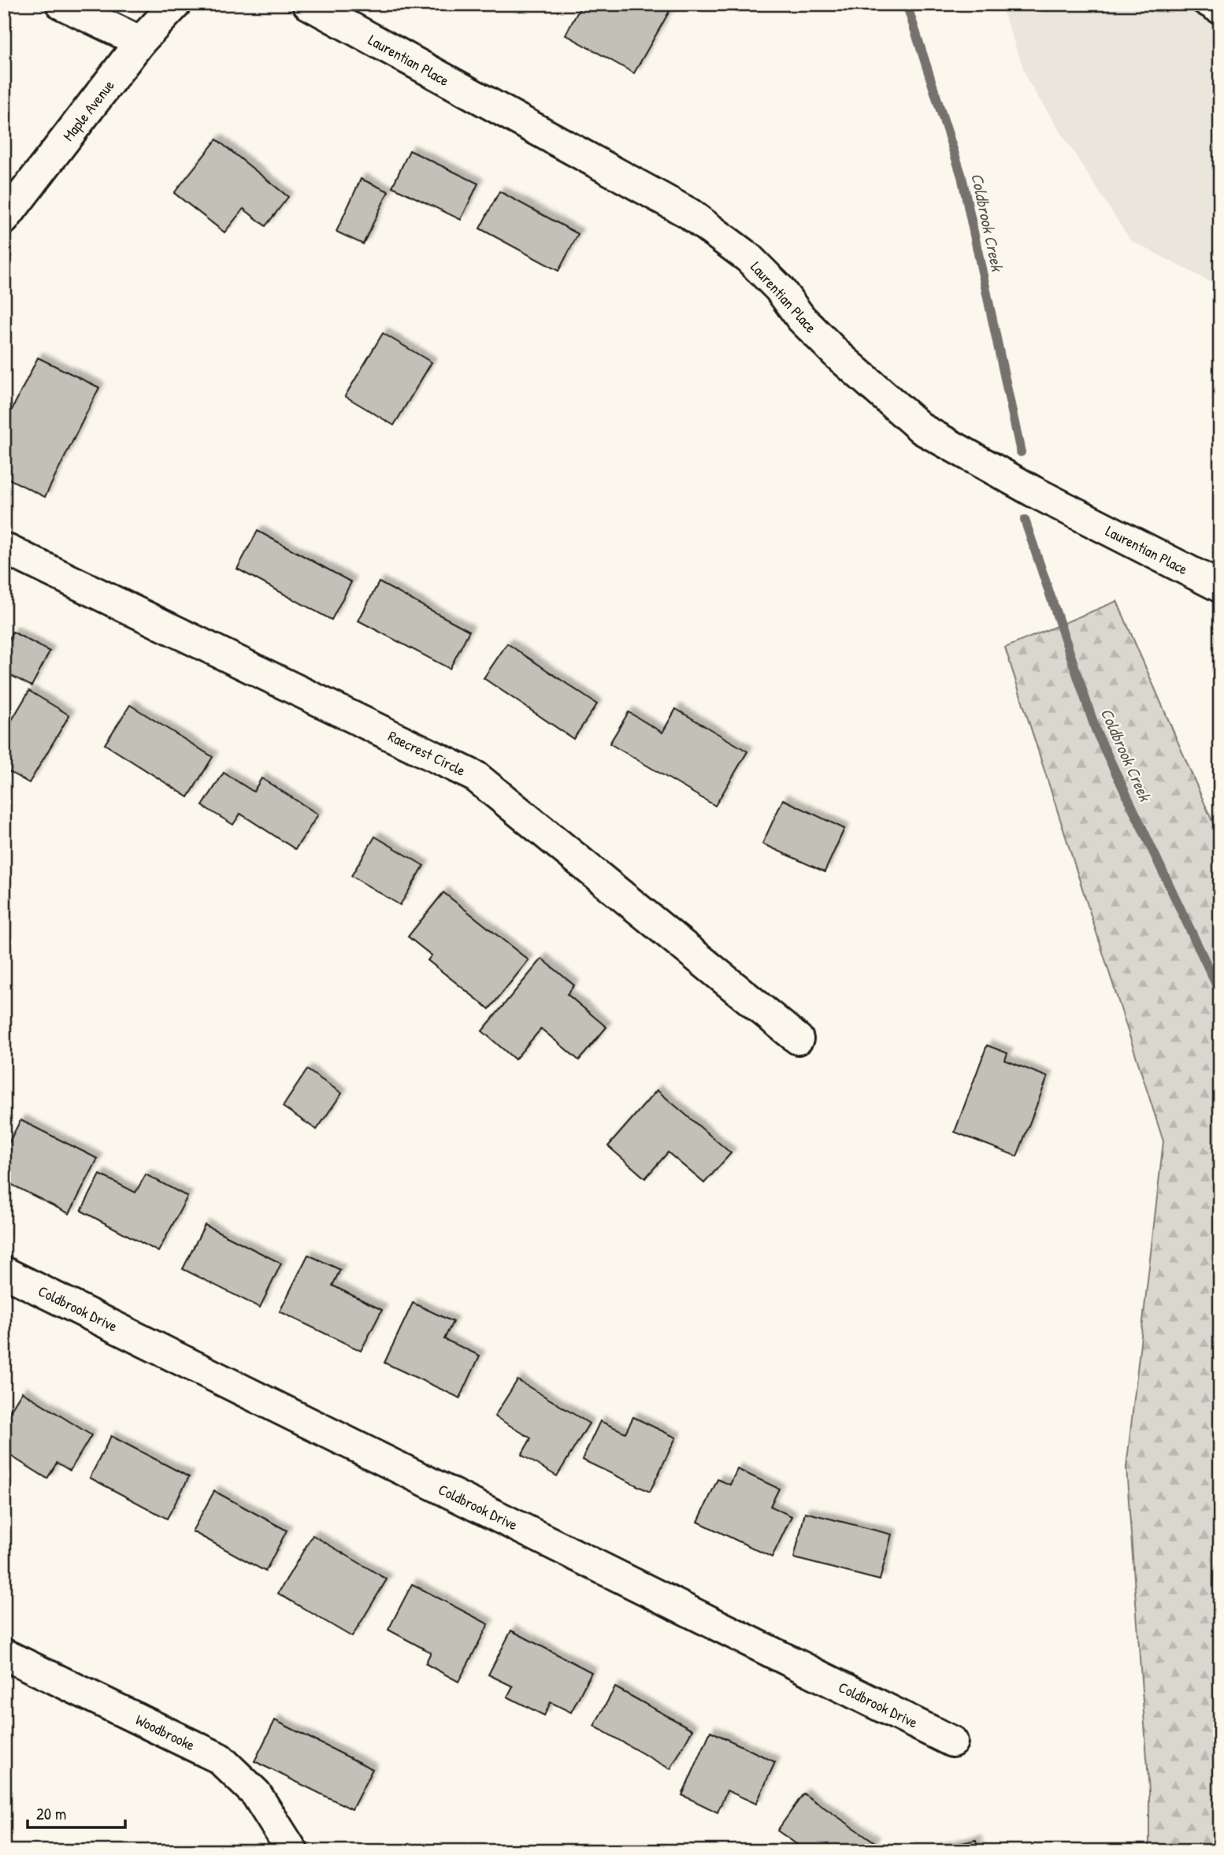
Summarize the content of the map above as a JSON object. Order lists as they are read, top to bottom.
{
  "streets": {
    "street": [
      "Laurentian Place",
      "Maple Avenue",
      "Raecrest Circle",
      "Coldbrook Drive",
      "Woodbrooke"
    ]
  },
  "water": ["Coldbrook Creek"],
  "scale_bar": "20 m"
}
